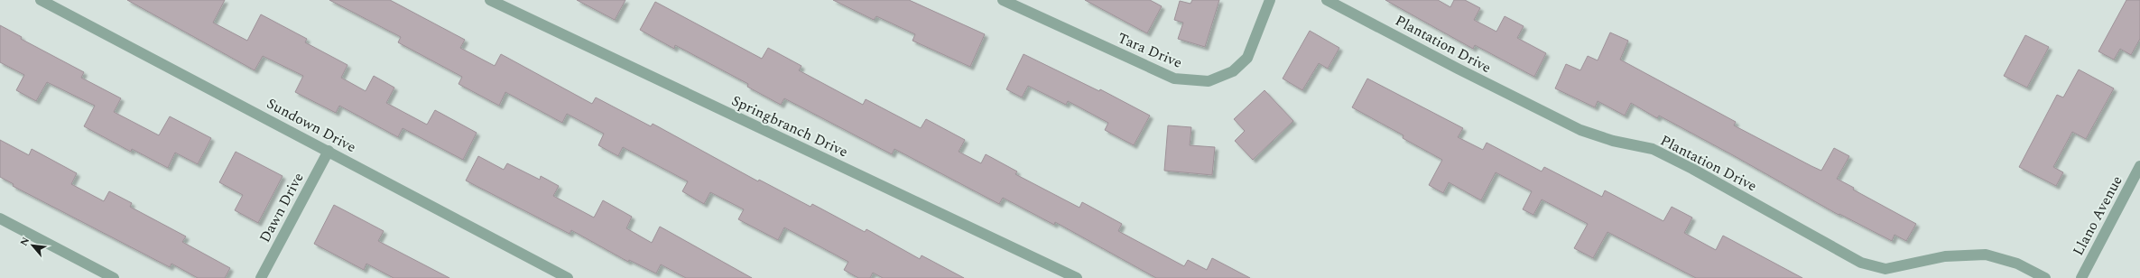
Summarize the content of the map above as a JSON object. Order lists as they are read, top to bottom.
{
  "streets": {
    "street": [
      "Plantation Drive",
      "Tara Drive",
      "Sundown Drive",
      "Springbranch Drive",
      "Dawn Drive",
      "Llano Avenue"
    ]
  },
  "crossings": [
    ["Sundown Drive", "Dawn Drive"]
  ],
  "north": "top left"
}
